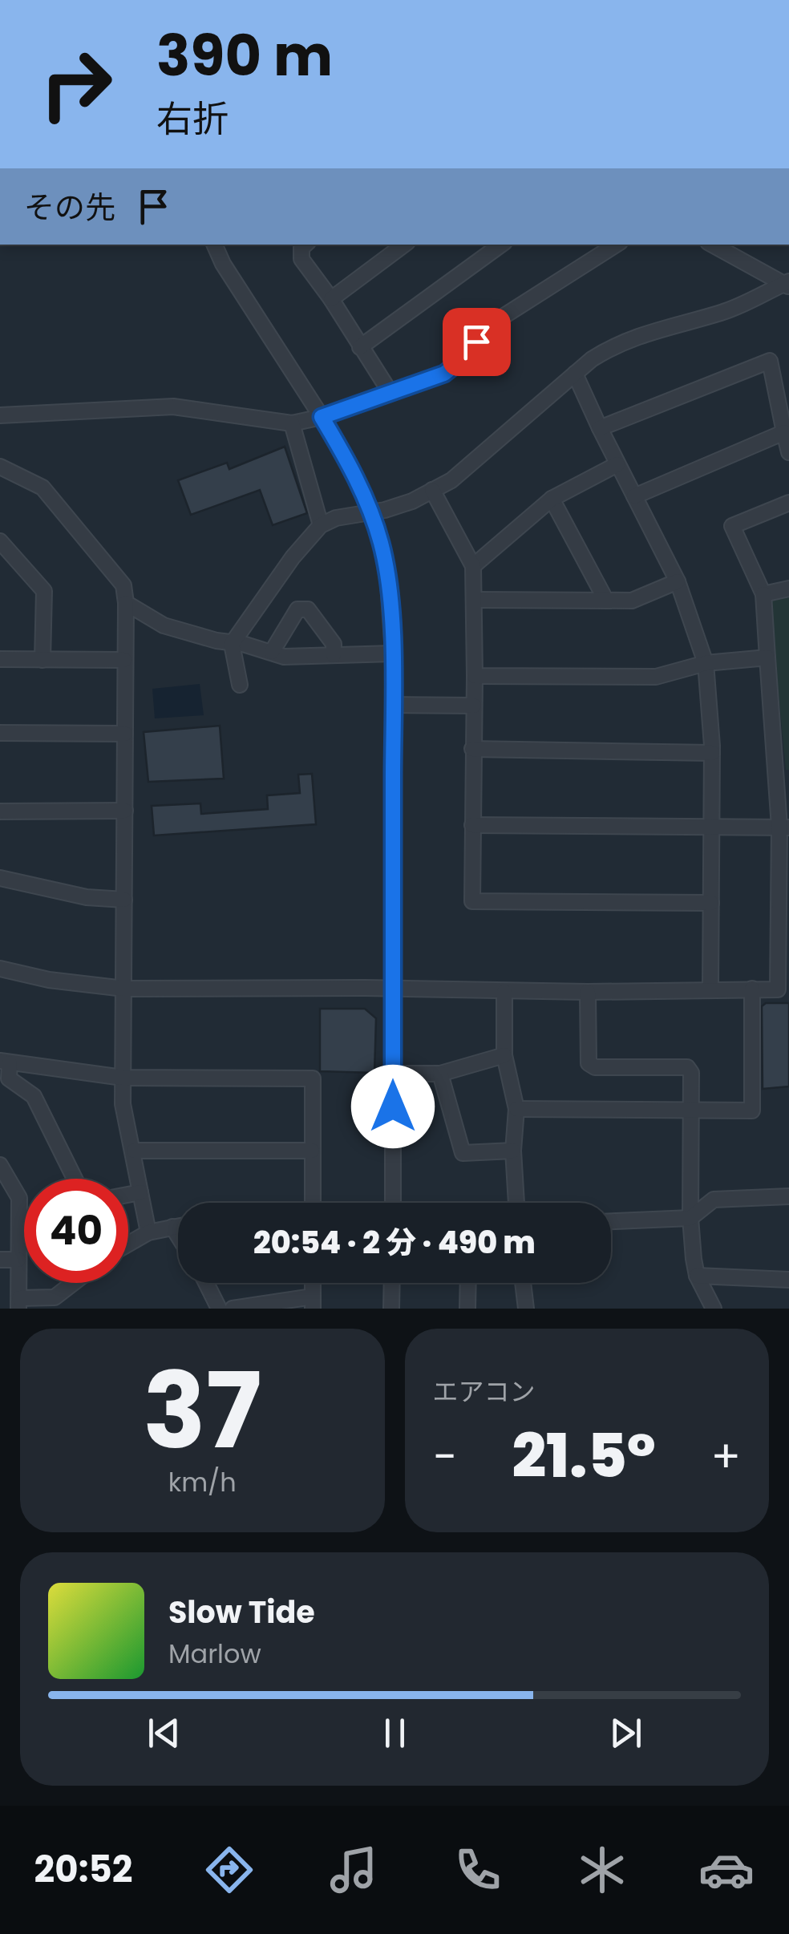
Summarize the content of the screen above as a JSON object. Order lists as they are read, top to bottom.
{
  "page": {
    "turn": ["390 m", "右折"],
    "then": "その先",
    "limit": "40",
    "trip": "20:54 · 2 分 · 490 m",
    "tile": [
      ["37", "km/h"],
      "エアコン"
    ],
    "heat": ["−", "21.5°", "+"],
    "song": ["Slow Tide", "Marlow"],
    "tabs": "20:52"
  }
}
